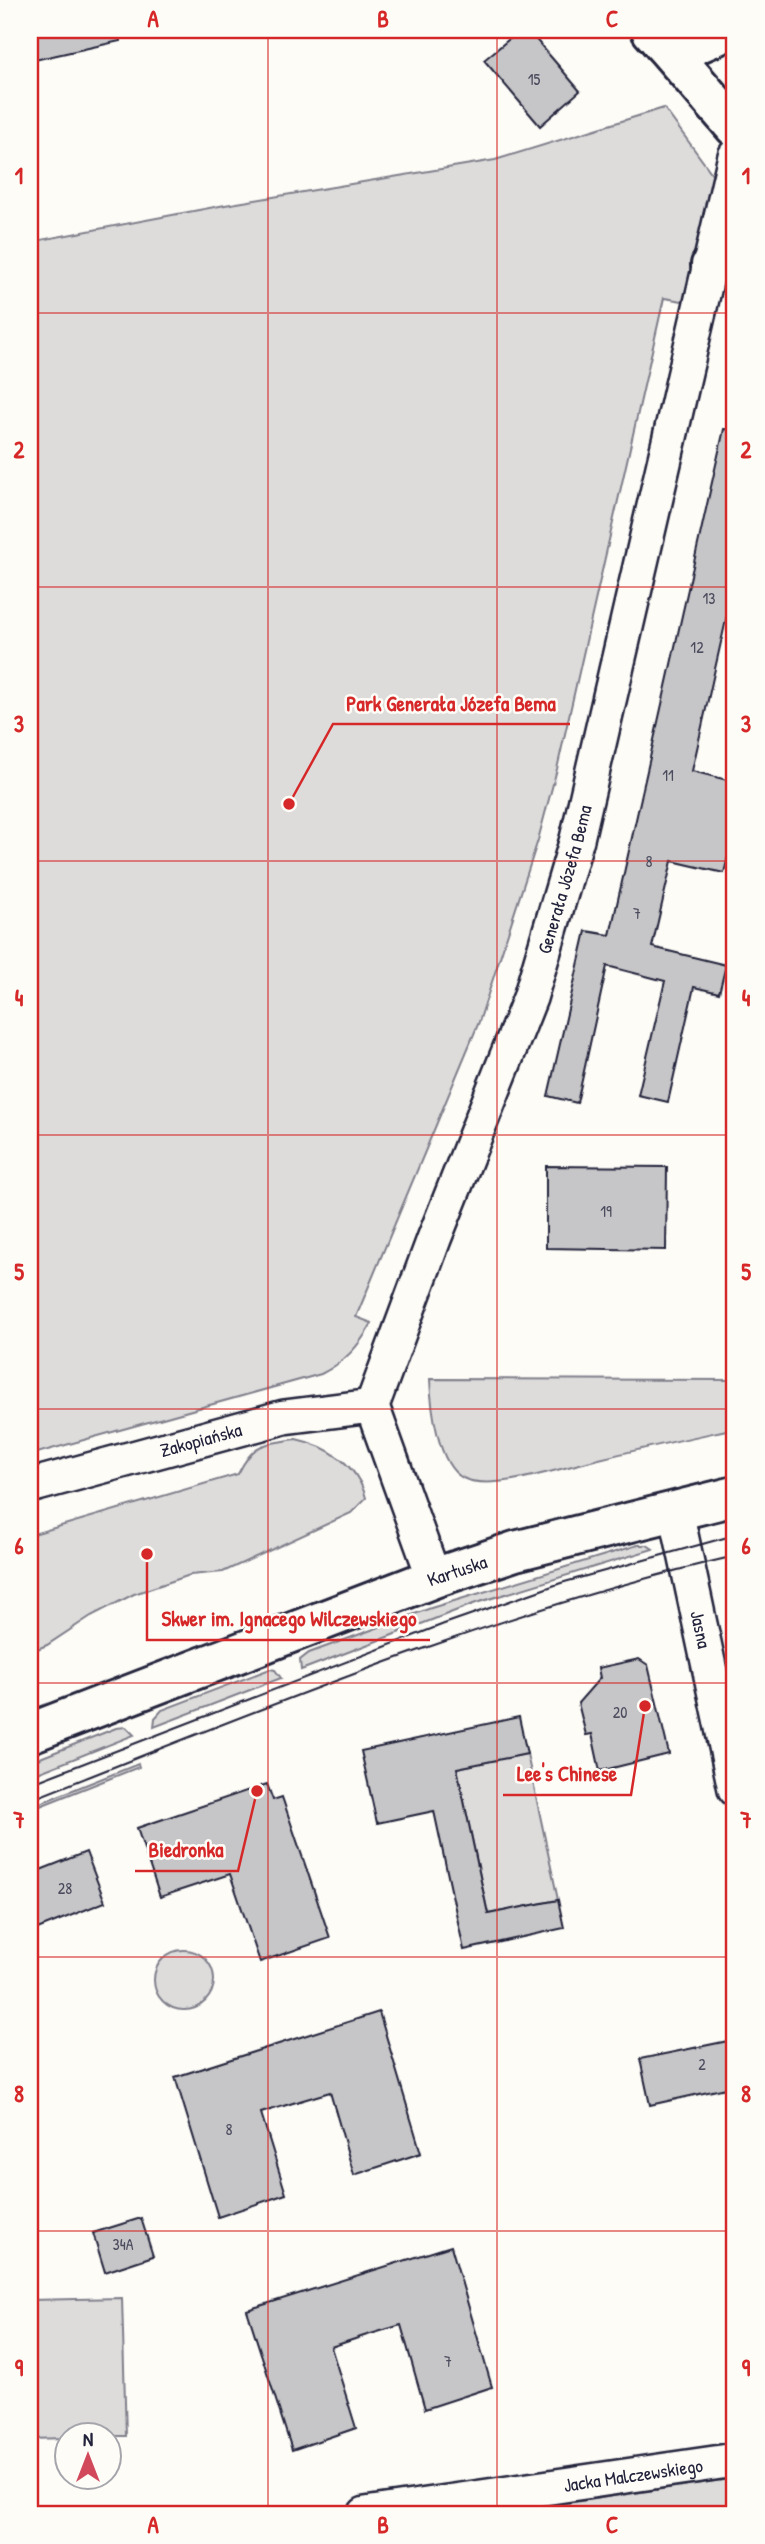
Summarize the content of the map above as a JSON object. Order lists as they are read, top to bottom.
{
  "streets": {
    "main road": ["Kartuska"],
    "street": [
      "Generała Józefa Bema",
      "Zakopiańska",
      "Jasna",
      "Jacka Malczewskiego"
    ]
  },
  "crossings": [
    ["Generała Józefa Bema", "Zakopiańska"],
    ["Kartuska", "Jasna"]
  ],
  "places": [
    "Park Generała Józefa Bema",
    "Skwer im. Ignacego Wilczewskiego",
    "Lee's Chinese",
    "Biedronka"
  ],
  "house_numbers": [
    "15",
    "13",
    "12",
    "11",
    "8",
    "7",
    "19",
    "20",
    "28",
    "2",
    "8",
    "34A",
    "7"
  ],
  "north": "top",
  "grid": {
    "columns": ["A", "B", "C"],
    "rows": [
      "1",
      "2",
      "3",
      "4",
      "5",
      "6",
      "7",
      "8",
      "9"
    ]
  }
}
